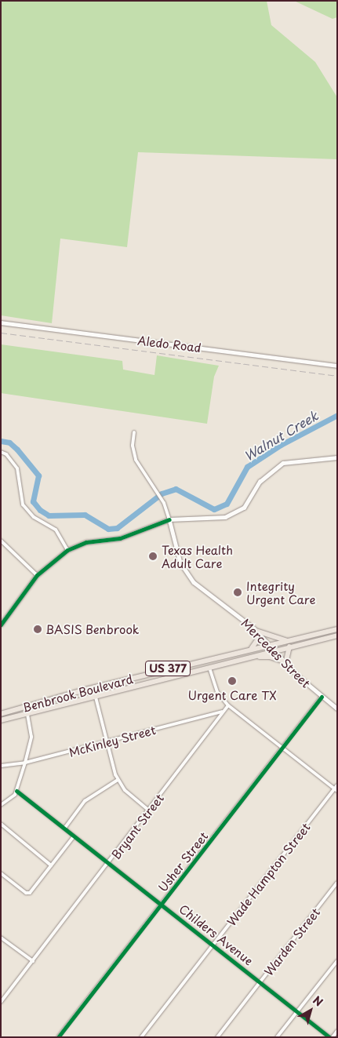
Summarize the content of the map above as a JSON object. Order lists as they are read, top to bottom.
{
  "streets": {
    "highway": ["US 377", "Benbrook Boulevard"],
    "street": [
      "Aledo Road",
      "Mercedes Street",
      "McKinley Street",
      "Bryant Street",
      "Usher Street",
      "Wade Hampton Street",
      "Childers Avenue",
      "Warden Street"
    ]
  },
  "crossings": [
    ["Mercedes Street", "Benbrook Boulevard"],
    ["Mercedes Street", "Usher Street"],
    ["McKinley Street", "Bryant Street"],
    ["Bryant Street", "Childers Avenue"],
    ["Usher Street", "Childers Avenue"],
    ["Wade Hampton Street", "Childers Avenue"],
    ["Childers Avenue", "Warden Street"]
  ],
  "water": ["Walnut Creek"],
  "places": [
    "Texas Health Adult Care",
    "Integrity Urgent Care",
    "BASIS Benbrook",
    "Urgent Care TX"
  ],
  "north": "top right"
}
